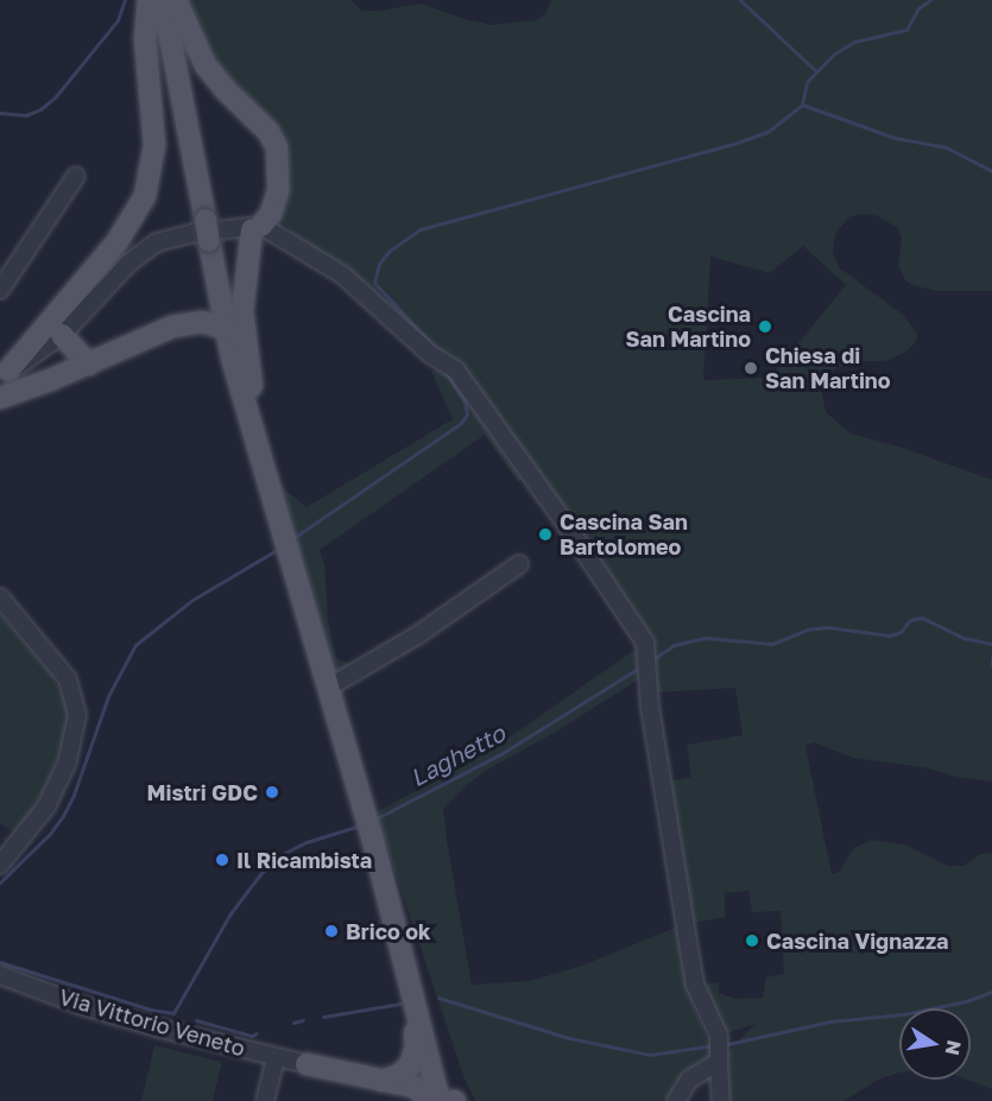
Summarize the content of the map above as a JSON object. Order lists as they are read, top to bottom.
{
  "streets": {
    "street": ["Via Vittorio Veneto"]
  },
  "water": ["Laghetto"],
  "places": [
    "Cascina San Martino",
    "Chiesa di San Martino",
    "Cascina San Bartolomeo",
    "Mistri GDC",
    "Il Ricambista",
    "Brico ok",
    "Cascina Vignazza"
  ],
  "north": "right"
}
